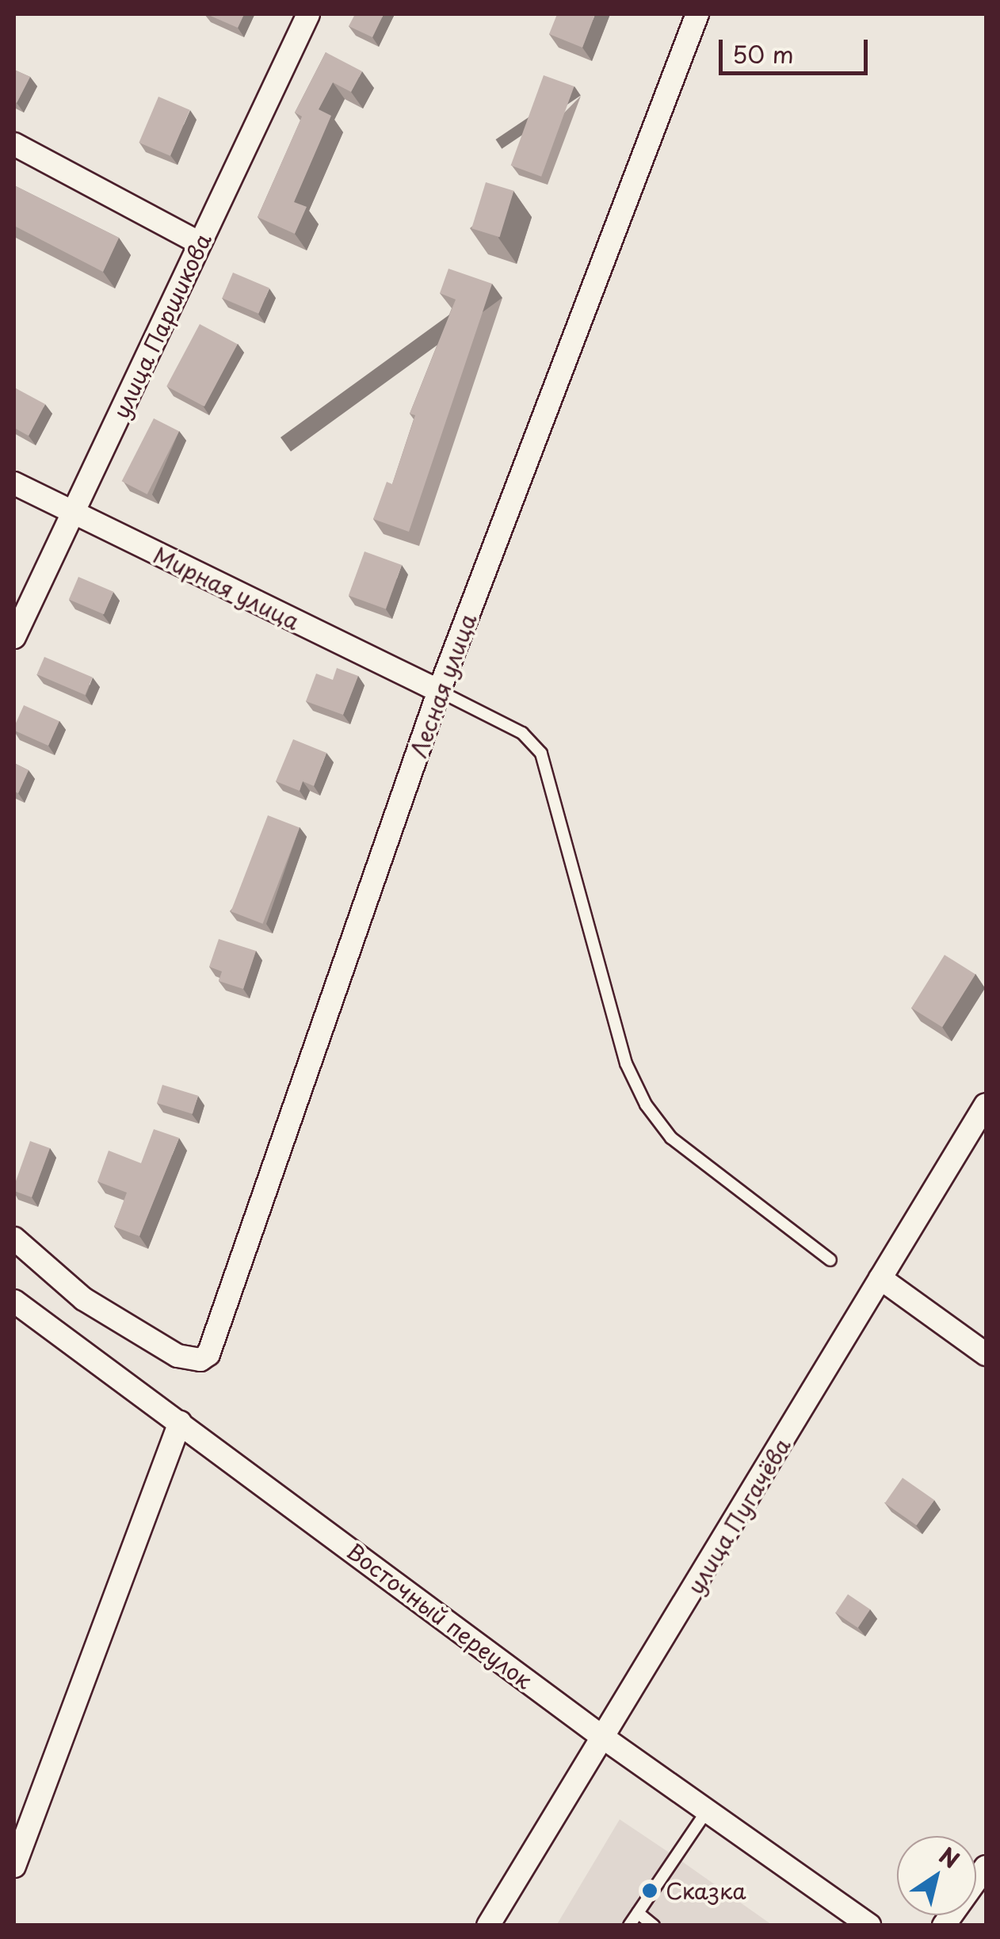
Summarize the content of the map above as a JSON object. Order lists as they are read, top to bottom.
{
  "streets": {
    "street": [
      "улица Паршикова",
      "Мирная улица",
      "Лесная улица",
      "улица Пугачёва",
      "Восточный переулок"
    ]
  },
  "crossings": [
    ["улица Паршикова", "Мирная улица"],
    ["Мирная улица", "Лесная улица"],
    ["улица Пугачёва", "Восточный переулок"]
  ],
  "places": ["Сказка"],
  "scale_bar": "50 m",
  "north": "top right"
}
